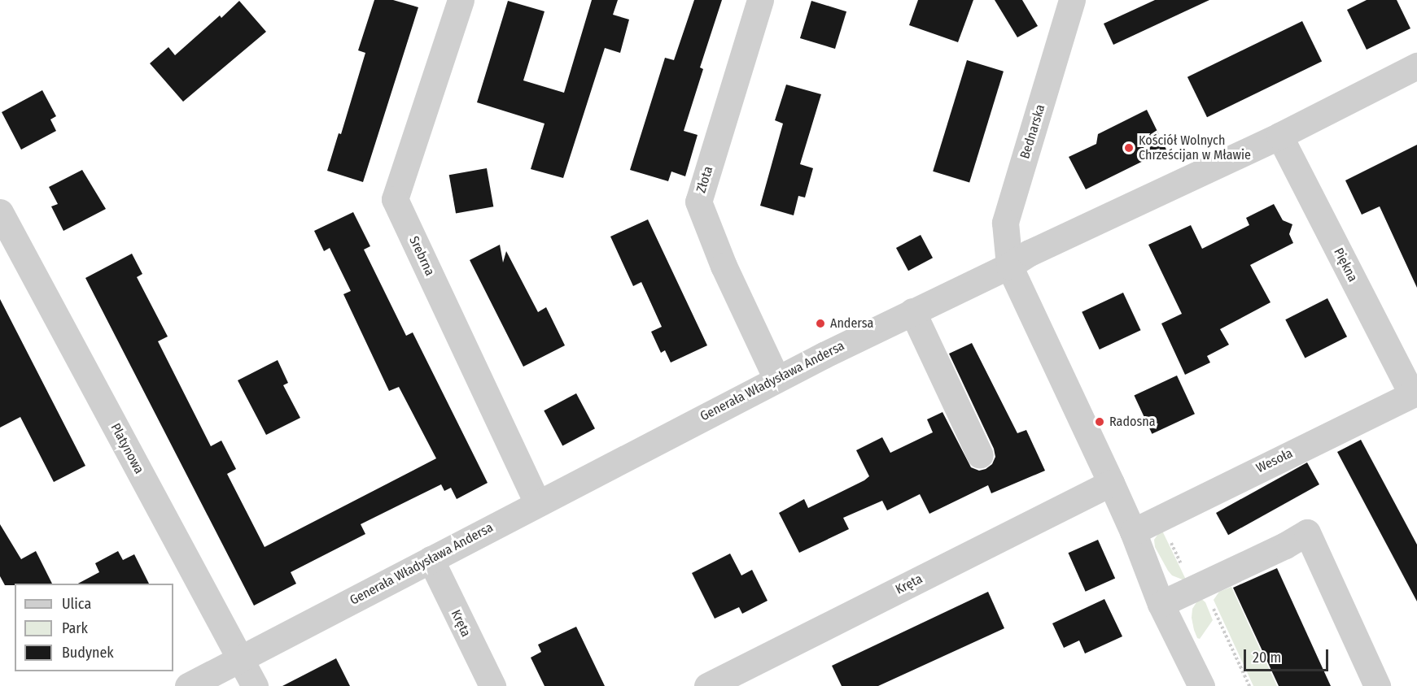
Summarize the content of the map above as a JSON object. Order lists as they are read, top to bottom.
{
  "streets": {
    "street": [
      "Bednarska",
      "Złota",
      "Srebrna",
      "Piękna",
      "Generała Władysława Andersa",
      "Platynowa",
      "Wesoła",
      "Kręta"
    ]
  },
  "crossings": [
    ["Bednarska", "Generała Władysława Andersa"],
    ["Złota", "Generała Władysława Andersa"],
    ["Srebrna", "Generała Władysława Andersa"],
    ["Piękna", "Generała Władysława Andersa"],
    ["Piękna", "Wesoła"],
    ["Generała Władysława Andersa", "Platynowa"],
    ["Generała Władysława Andersa", "Kręta"]
  ],
  "places": ["Kościół Wolnych Chrześcijan w Mławie", "Andersa", "Radosna"],
  "legend": ["Ulica", "Park", "Budynek"],
  "scale_bar": "20 m"
}
